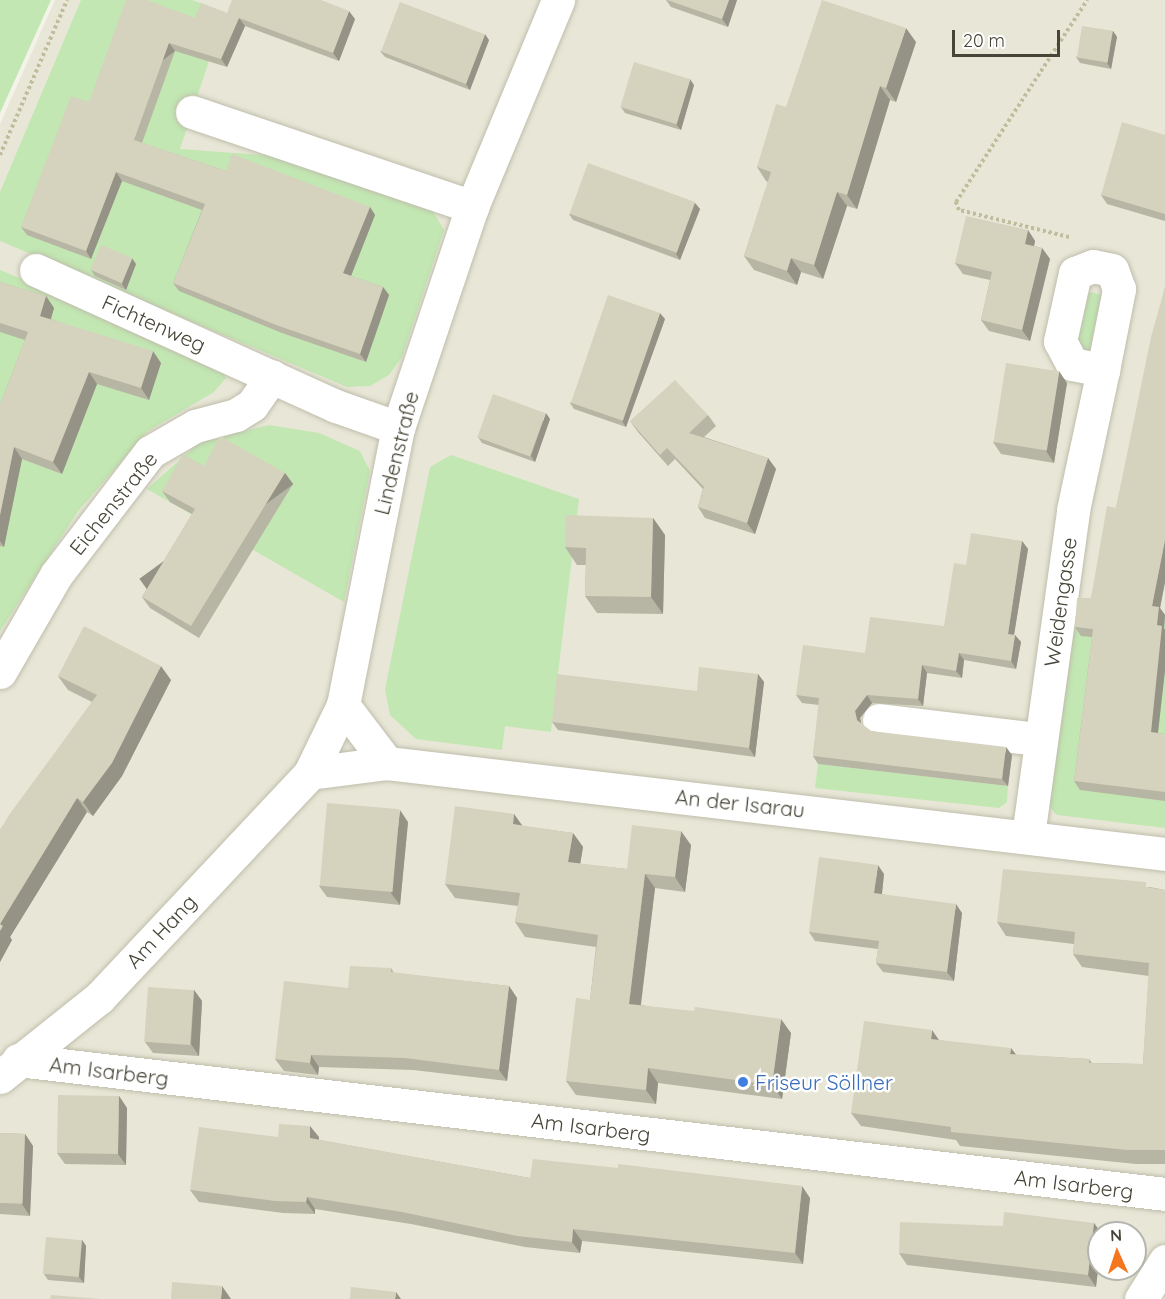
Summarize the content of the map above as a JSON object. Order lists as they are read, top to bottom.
{
  "streets": {
    "street": [
      "Fichtenweg",
      "Lindenstraße",
      "Eichenstraße",
      "Weidengasse",
      "An der Isarau",
      "Am Hang",
      "Am Isarberg"
    ]
  },
  "crossings": [
    ["Fichtenweg", "Eichenstraße"],
    ["Lindenstraße", "Am Hang"],
    ["Weidengasse", "An der Isarau"],
    ["Am Hang", "Am Isarberg"]
  ],
  "places": ["Friseur Söllner"],
  "scale_bar": "20 m",
  "north": "top"
}
